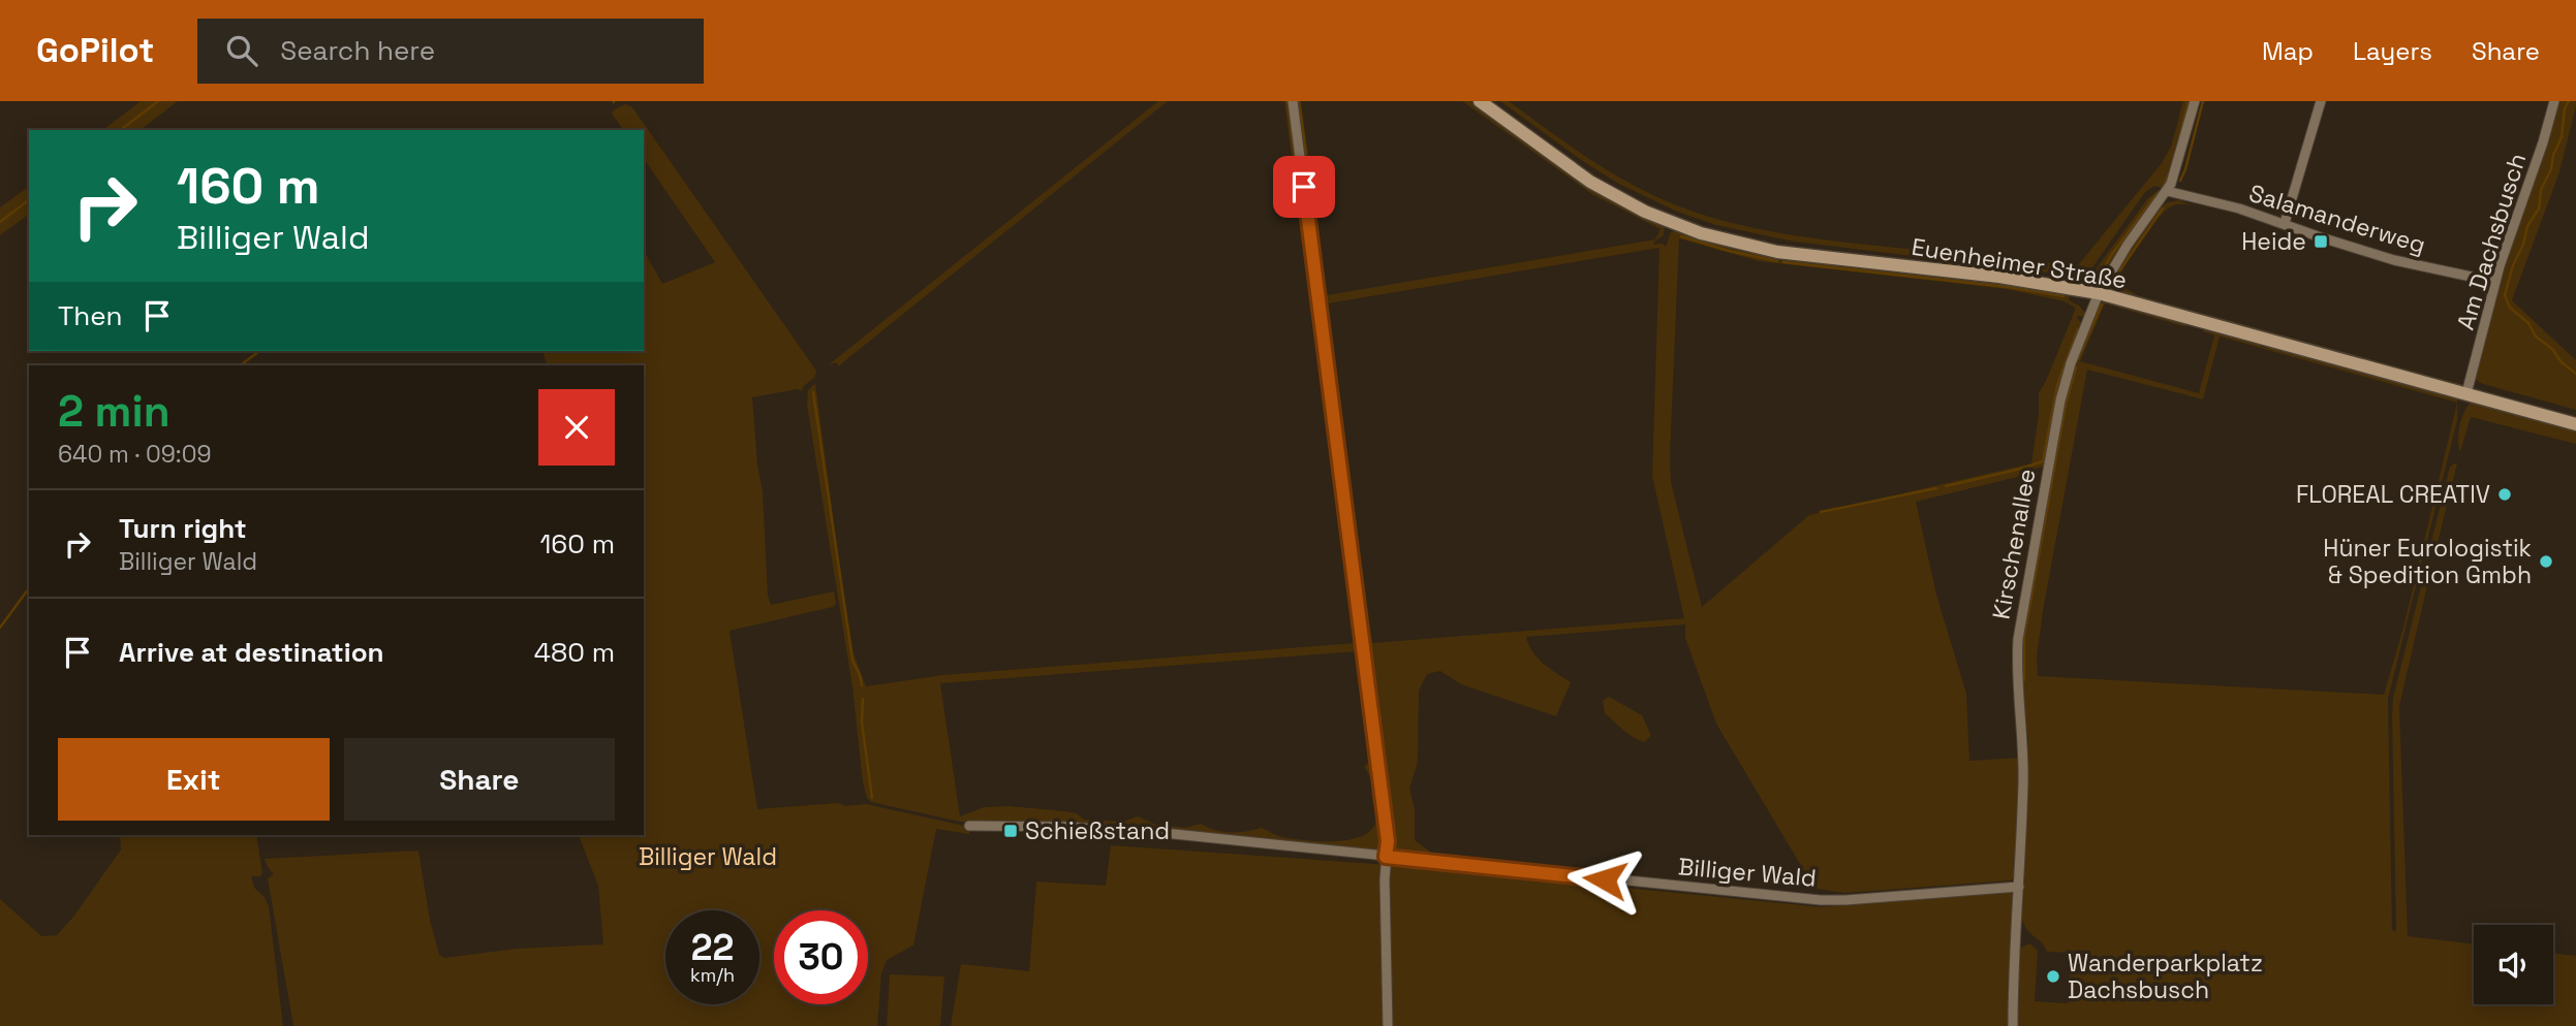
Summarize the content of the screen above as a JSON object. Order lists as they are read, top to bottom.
{
  "streets": {
    "main road": ["Euenheimer Straße"],
    "street": [
      "Salamanderweg",
      "Am Dachsbusch",
      "Kirschenallee",
      "Billiger Wald"
    ]
  },
  "crossings": [
    ["Salamanderweg", "Am Dachsbusch"],
    ["Salamanderweg", "Kirschenallee"],
    ["Am Dachsbusch", "Euenheimer Straße"],
    ["Euenheimer Straße", "Kirschenallee"],
    ["Kirschenallee", "Billiger Wald"]
  ],
  "parks": ["Billiger Wald"],
  "places": {
    "transit": ["Heide", "Schießstand"],
    "other": ["FLOREAL CREATIV", "Hüner Eurologistik & Spedition Gmbh", "Wanderparkplatz Dachsbusch"]
  },
  "page": {
    "header": "GoPilot",
    "search": "Search here",
    "nav": ["Map", "Layers", "Share"],
    "turn": ["160 m", "Billiger Wald"],
    "then": "Then",
    "heading": ["2 min", "640 m · 09:09"],
    "list": [
      {
        "name": "Turn right",
        "note": "Billiger Wald",
        "value": "160 m"
      },
      {
        "name": "Arrive at destination",
        "value": "480 m"
      }
    ],
    "buttons": ["Exit", "Share"],
    "speed": "22 km/h",
    "limit": "30"
  }
}
